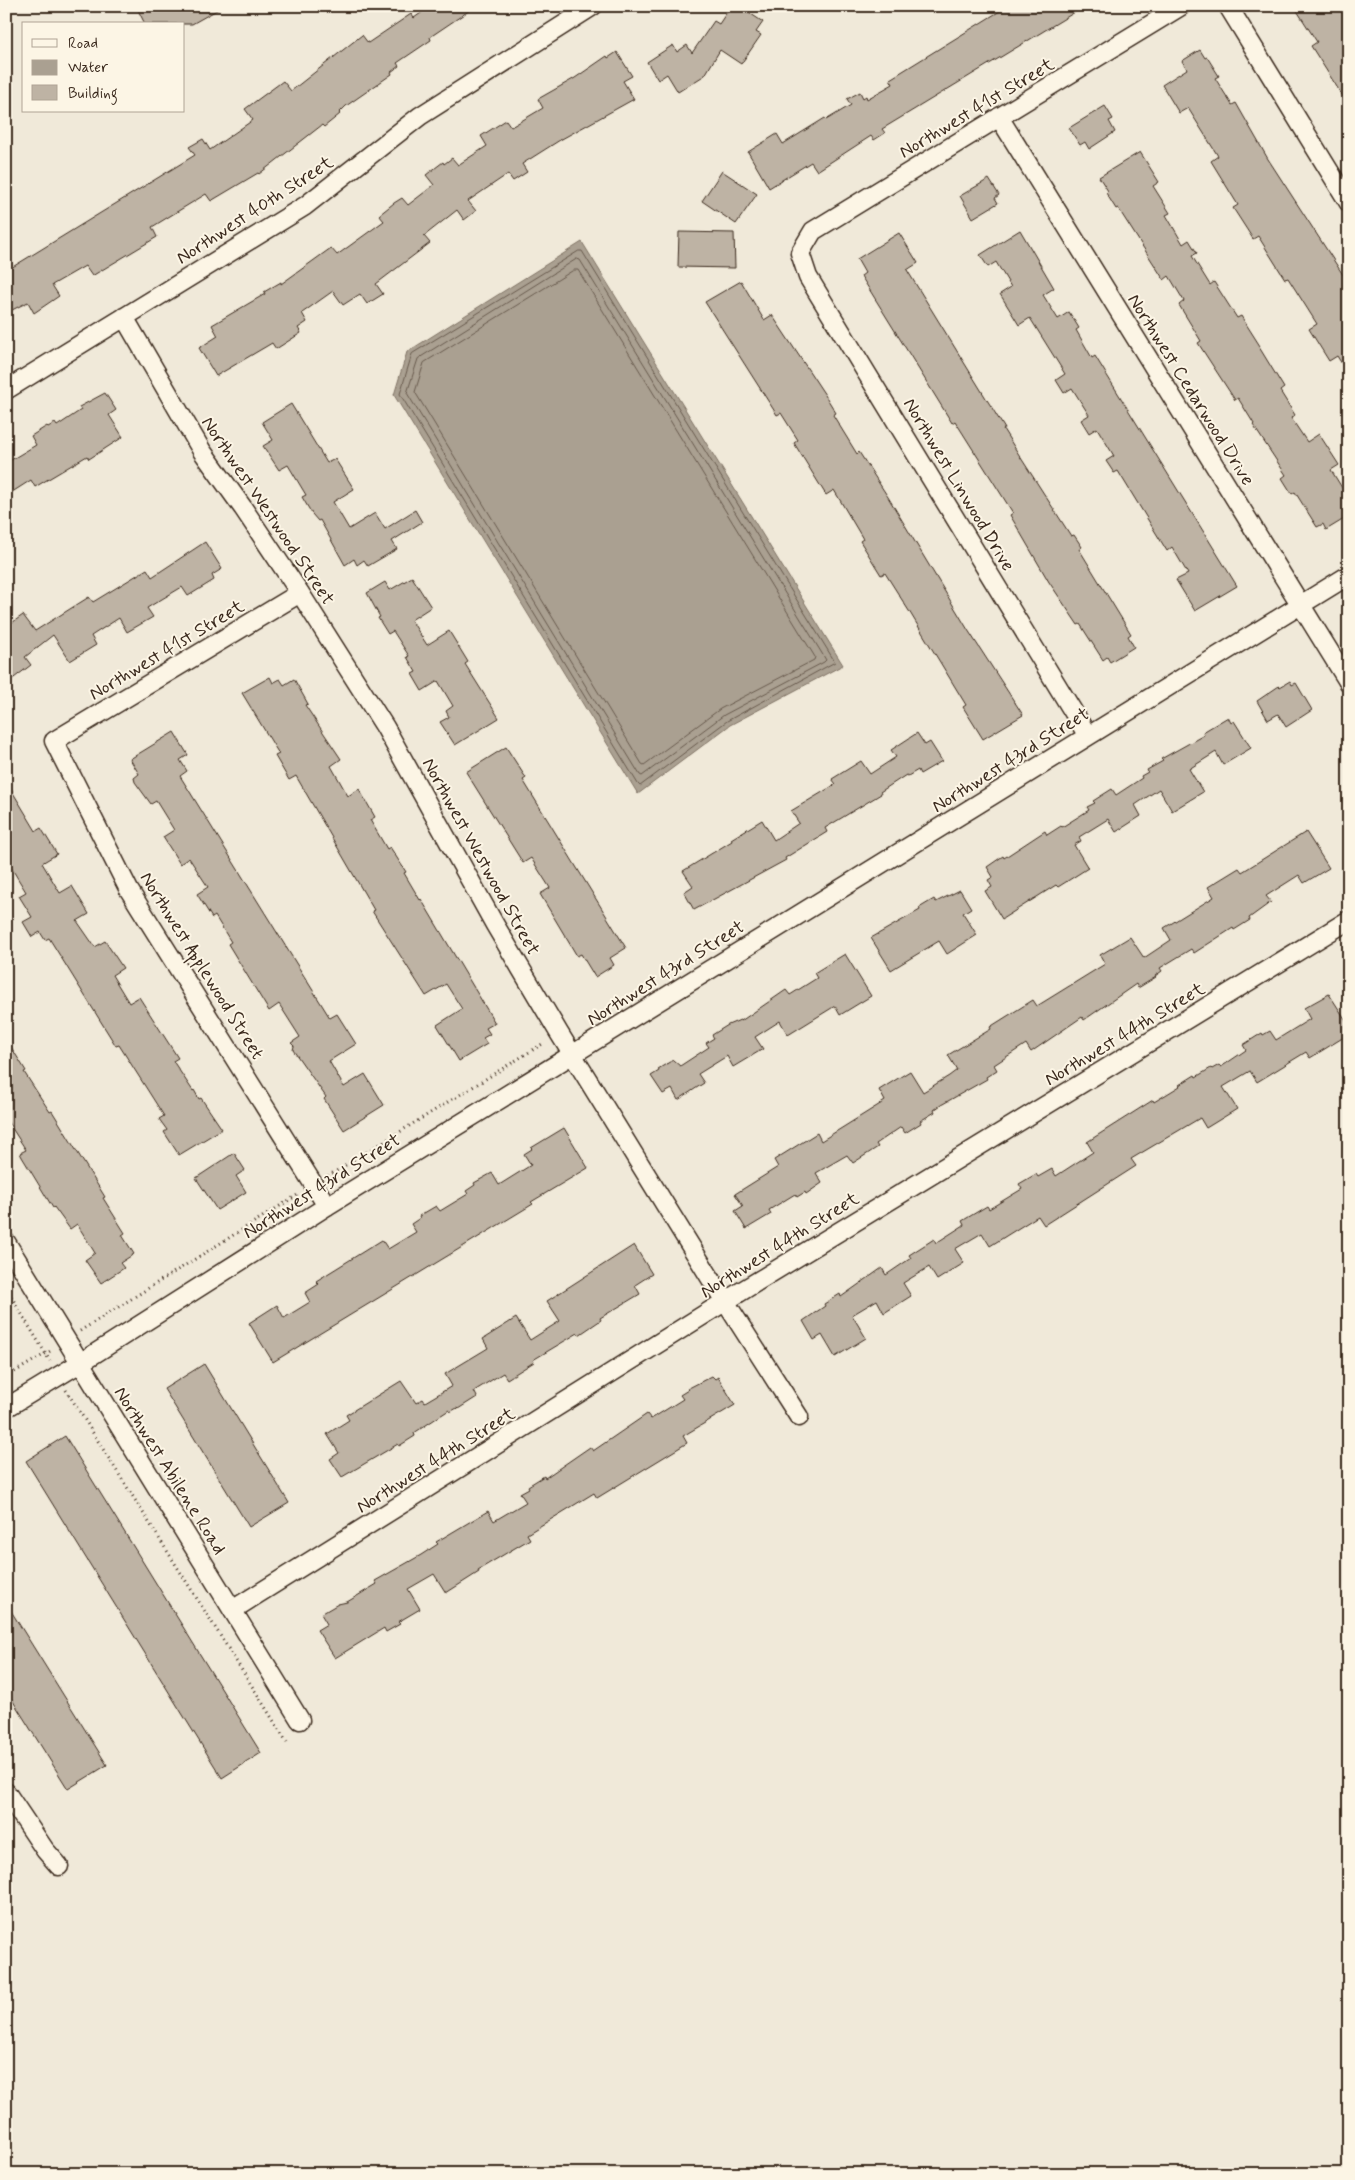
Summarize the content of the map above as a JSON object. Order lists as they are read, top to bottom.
{
  "streets": {
    "street": [
      "Northwest 41st Street",
      "Northwest 40th Street",
      "Northwest Cedarwood Drive",
      "Northwest Linwood Drive",
      "Northwest Westwood Street",
      "Northwest 43rd Street",
      "Northwest Applewood Street",
      "Northwest 44th Street",
      "Northwest Abilene Road"
    ]
  },
  "crossings": [
    ["Northwest 41st Street", "Northwest Cedarwood Drive"],
    ["Northwest 41st Street", "Northwest Linwood Drive"],
    ["Northwest 41st Street", "Northwest Westwood Street"],
    ["Northwest 41st Street", "Northwest Applewood Street"],
    ["Northwest 40th Street", "Northwest Westwood Street"],
    ["Northwest Cedarwood Drive", "Northwest 43rd Street"],
    ["Northwest Linwood Drive", "Northwest 43rd Street"],
    ["Northwest Westwood Street", "Northwest 43rd Street"],
    ["Northwest Westwood Street", "Northwest 44th Street"],
    ["Northwest 43rd Street", "Northwest Applewood Street"],
    ["Northwest 43rd Street", "Northwest Abilene Road"],
    ["Northwest 44th Street", "Northwest Abilene Road"]
  ],
  "legend": ["Road", "Water", "Building"]
}
